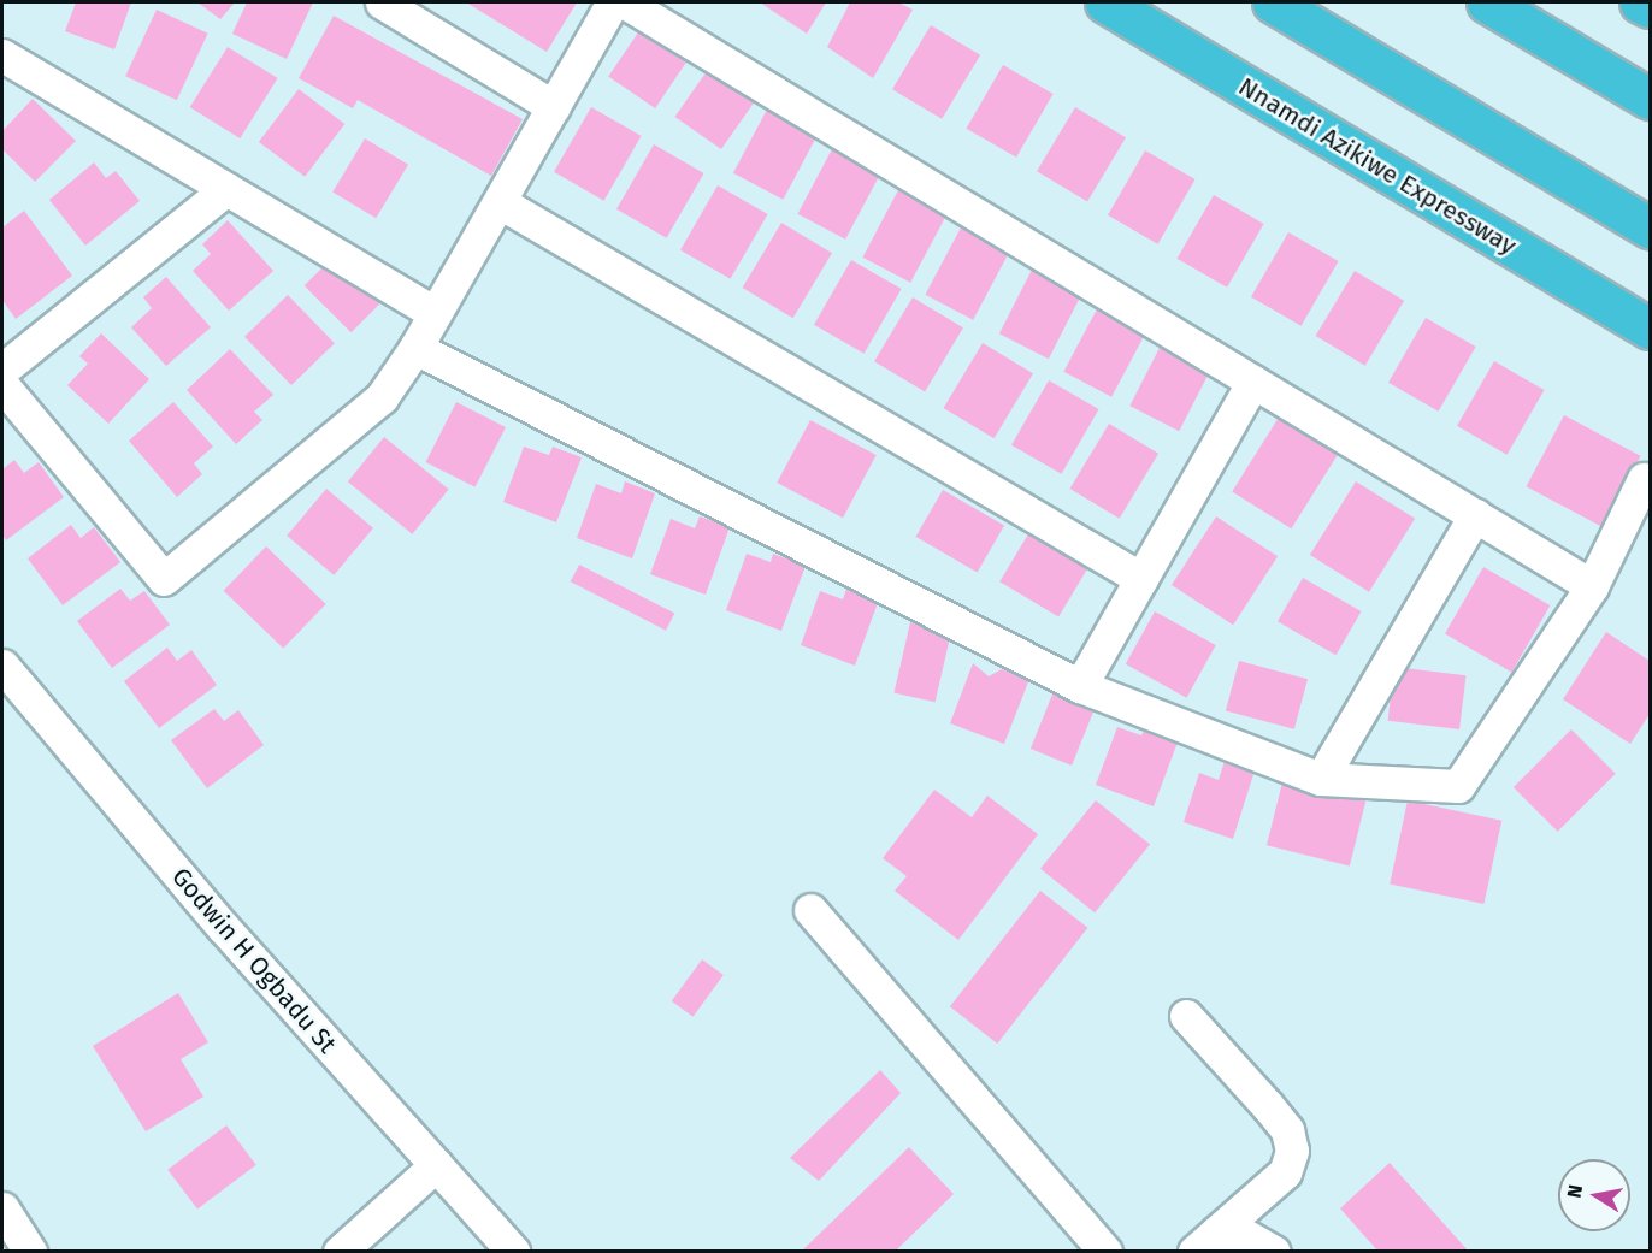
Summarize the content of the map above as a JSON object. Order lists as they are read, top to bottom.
{
  "streets": {
    "highway": ["Nnamdi Azikiwe Expressway"],
    "street": ["Godwin H Ogbadu St"]
  },
  "north": "left"
}
